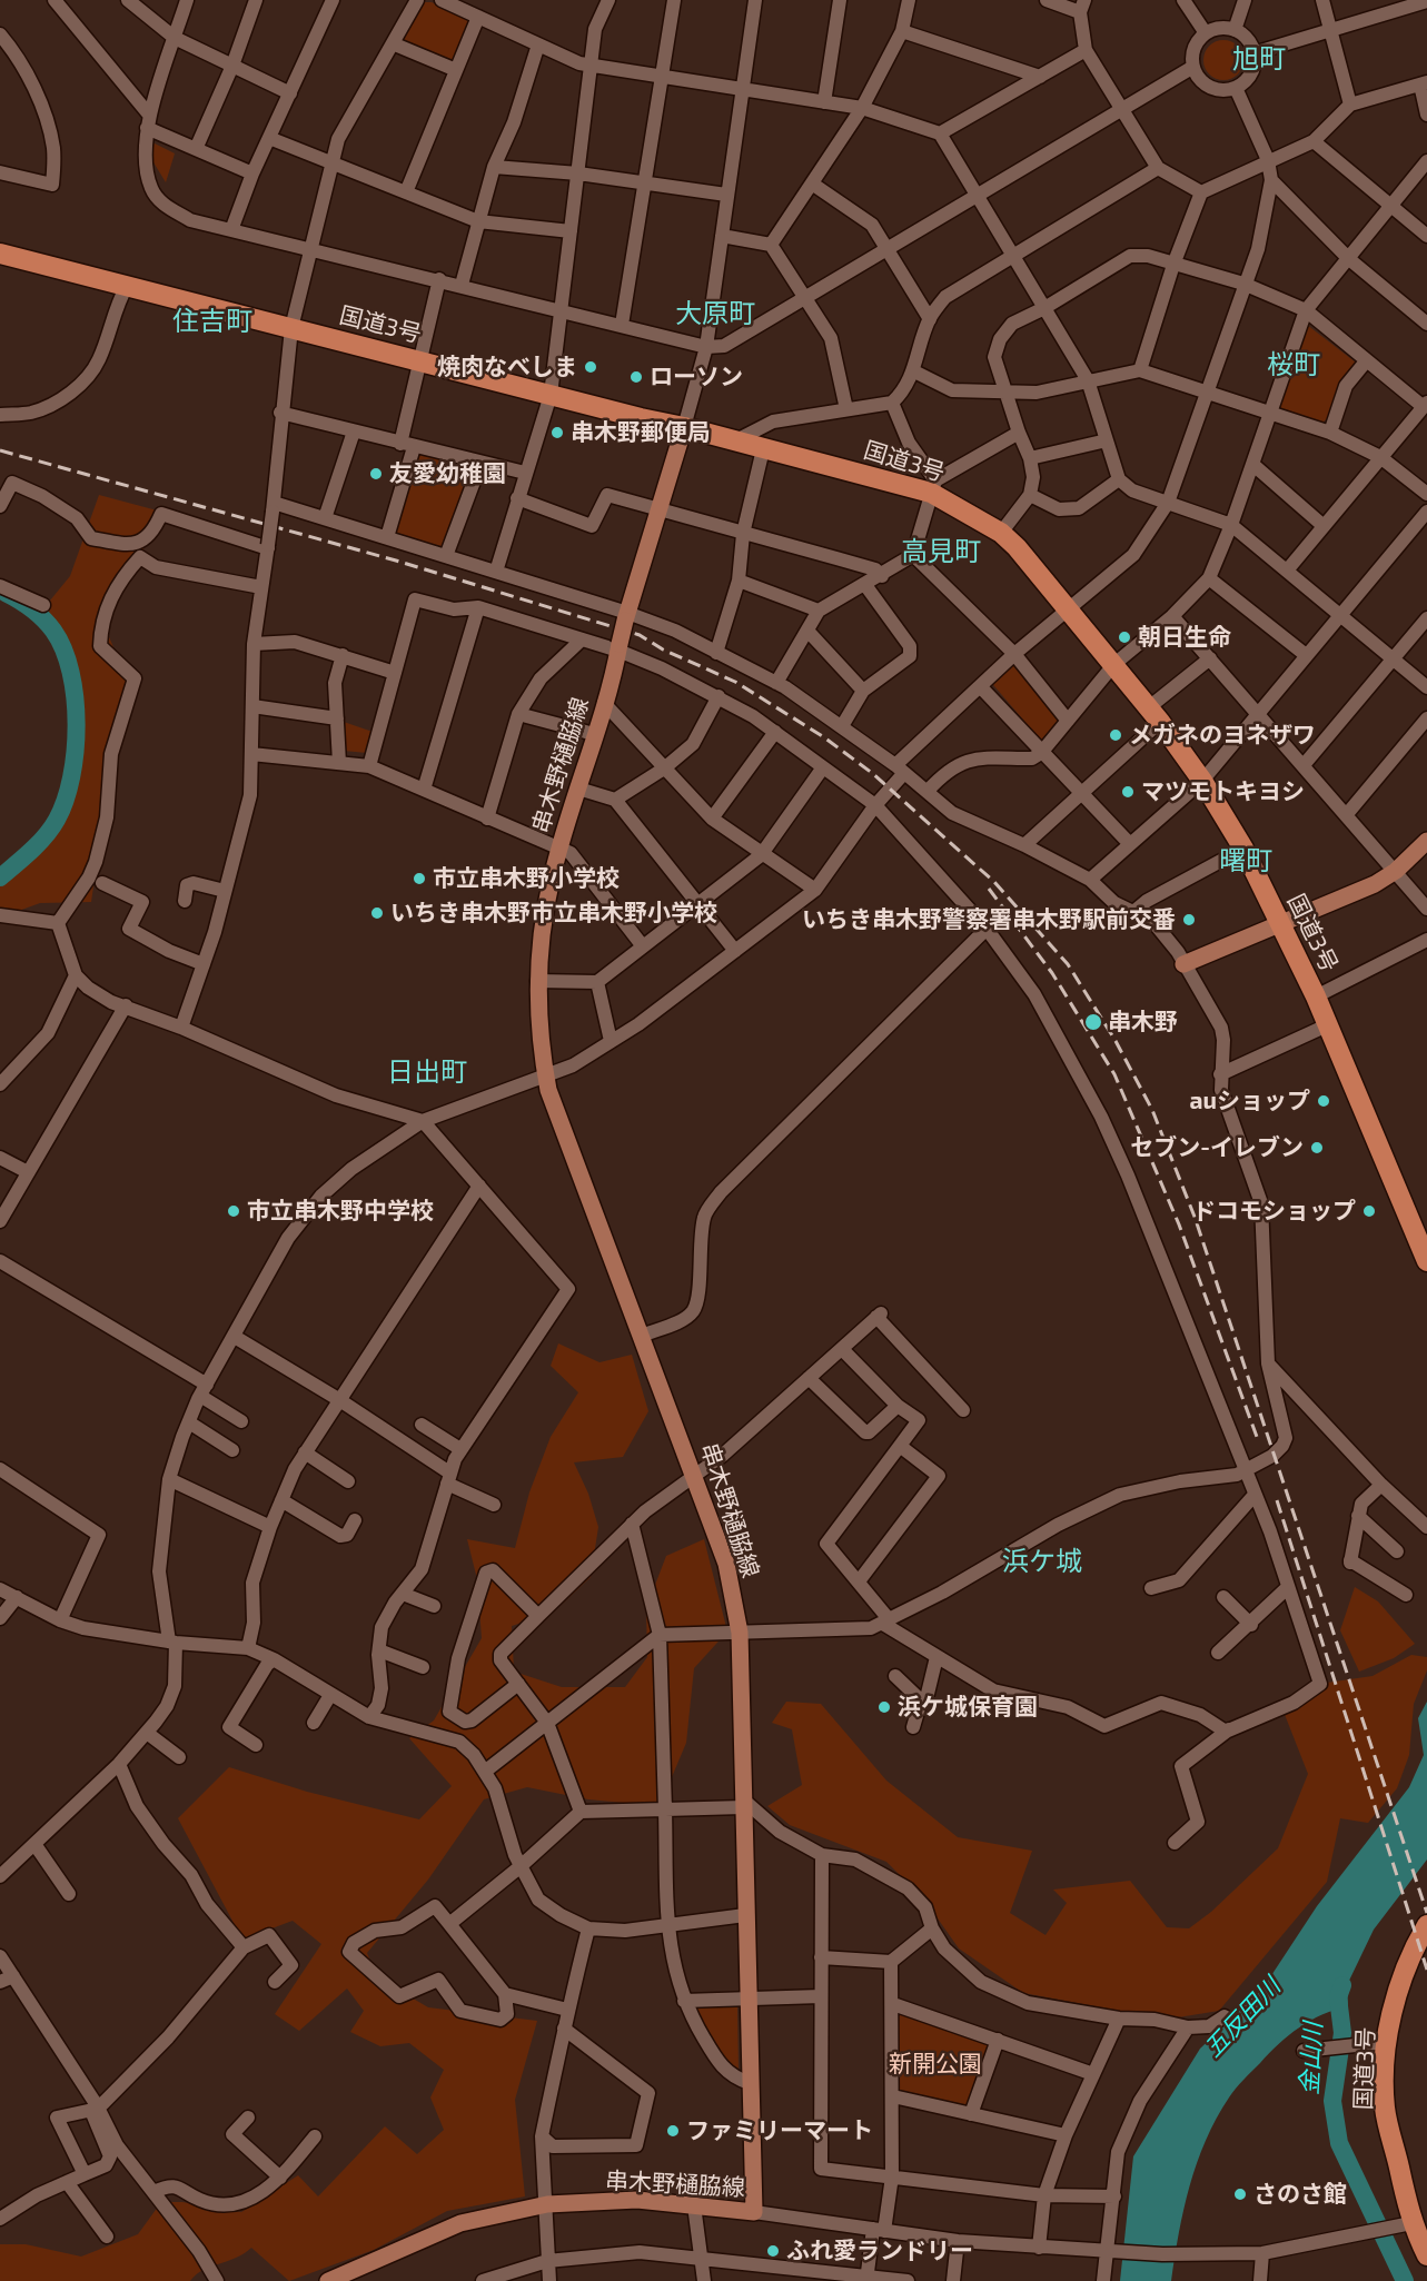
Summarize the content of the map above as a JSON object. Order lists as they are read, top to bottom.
{
  "streets": {
    "highway": ["国道3号"],
    "main road": ["串木野樋脇線"]
  },
  "crossings": [
    ["国道3号", "串木野樋脇線"]
  ],
  "districts": [
    "旭町",
    "大原町",
    "住吉町",
    "桜町",
    "高見町",
    "曙町",
    "日出町",
    "浜ケ城"
  ],
  "water": ["五反田川", "金山川"],
  "parks": ["新開公園"],
  "places": [
    "焼肉なべしま",
    "ローソン",
    "串木野郵便局",
    "友愛幼稚園",
    "朝日生命",
    "メガネのヨネザワ",
    "マツモトキヨシ",
    "市立串木野小学校",
    "いちき串木野市立串木野小学校",
    "いちき串木野警察署串木野駅前交番",
    "串木野",
    "auショップ",
    "セブン-イレブン",
    "市立串木野中学校",
    "ドコモショップ",
    "浜ケ城保育園",
    "ファミリーマート",
    "さのさ館",
    "ふれ愛ランドリー"
  ]
}
